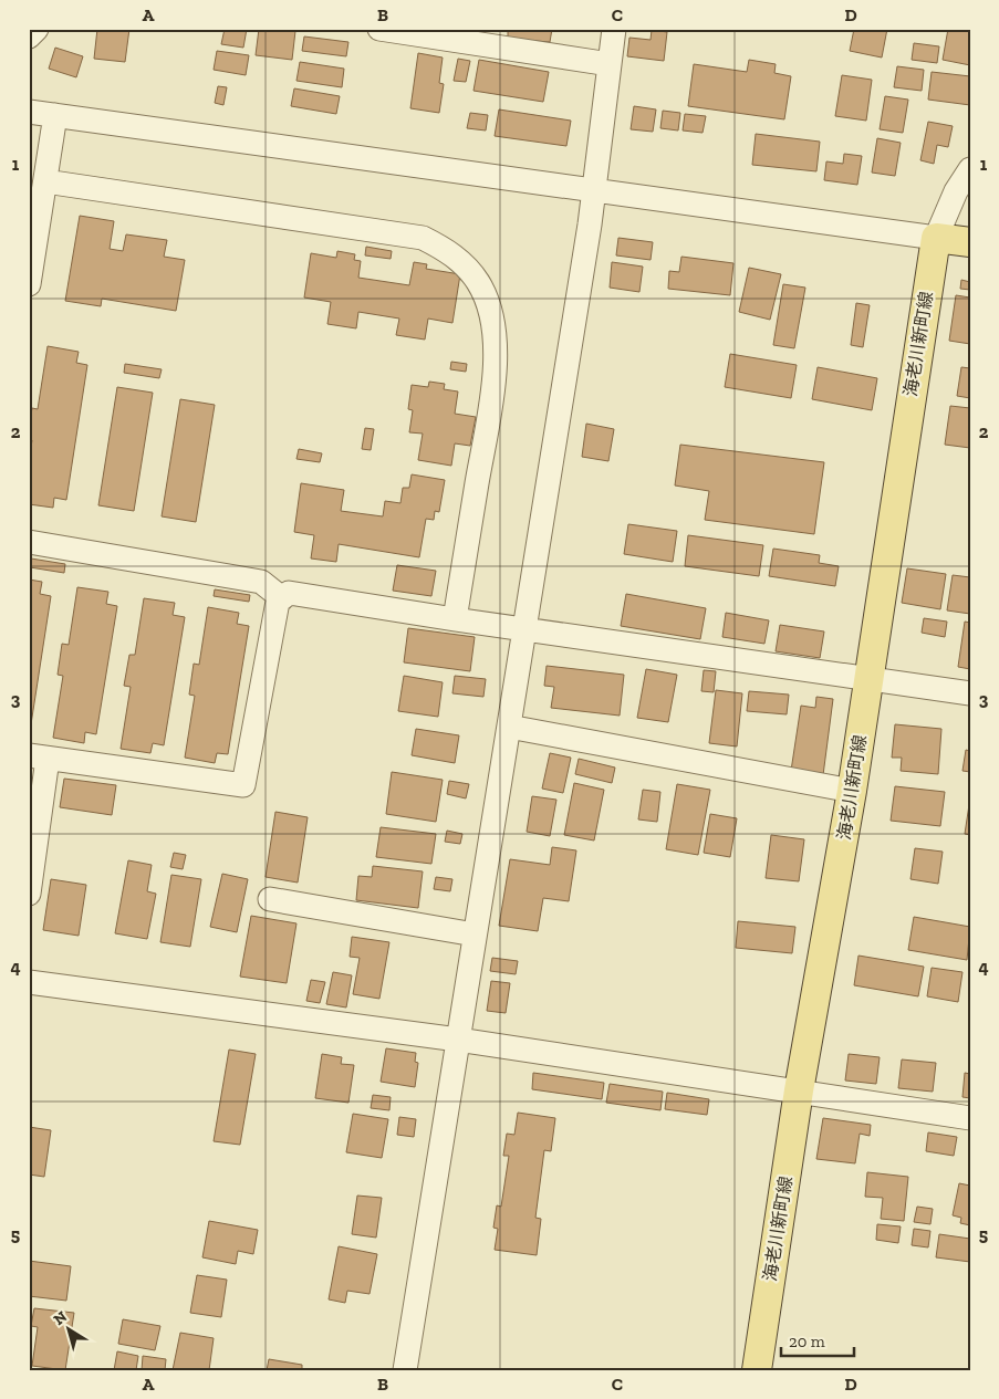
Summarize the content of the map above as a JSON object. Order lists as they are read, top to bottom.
{
  "streets": {
    "main road": ["海老川新町線"]
  },
  "scale_bar": "20 m",
  "north": "top left",
  "grid": {
    "columns": [
      "A",
      "B",
      "C",
      "D"
    ],
    "rows": [
      "1",
      "2",
      "3",
      "4",
      "5"
    ]
  }
}
